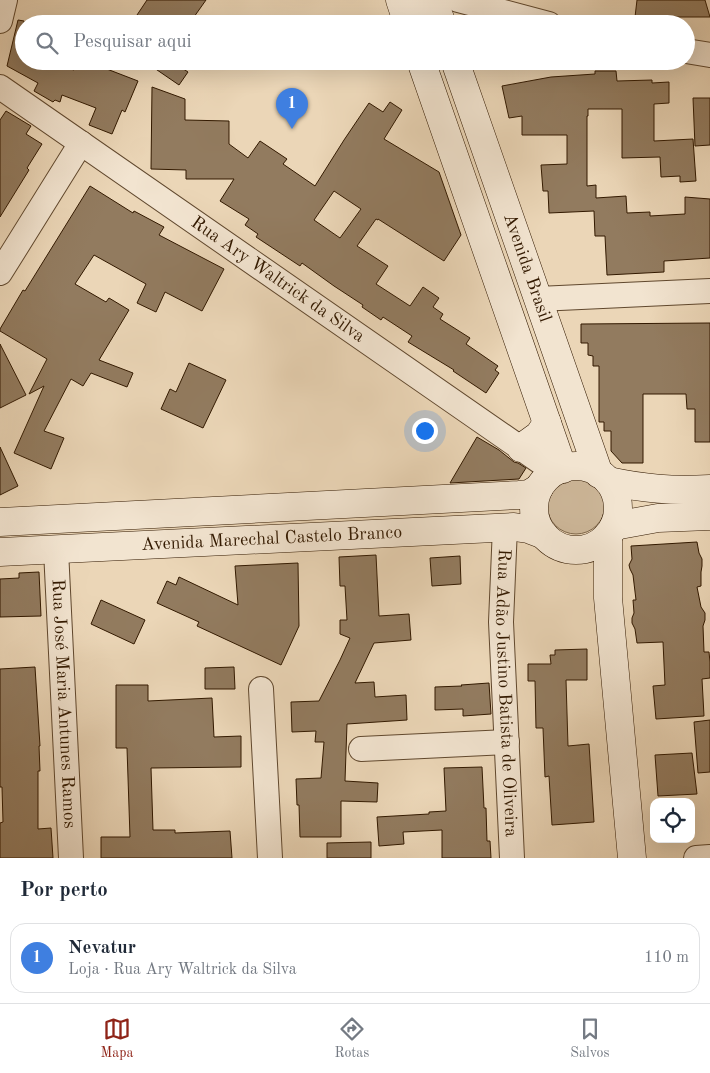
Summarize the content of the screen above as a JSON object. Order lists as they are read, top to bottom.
{
  "streets": {
    "main road": ["Avenida Brasil", "Avenida Marechal Castelo Branco"],
    "street": ["Rua Ary Waltrick da Silva", "Rua Adão Justino Batista de Oliveira", "Rua José Maria Antunes Ramos"]
  },
  "crossings": [
    ["Avenida Brasil", "Rua Ary Waltrick da Silva"],
    ["Avenida Brasil", "Avenida Marechal Castelo Branco"],
    ["Rua Ary Waltrick da Silva", "Avenida Marechal Castelo Branco"],
    ["Avenida Marechal Castelo Branco", "Rua Adão Justino Batista de Oliveira"],
    ["Avenida Marechal Castelo Branco", "Rua José Maria Antunes Ramos"]
  ],
  "page": {
    "search": "Pesquisar aqui",
    "pins": "1",
    "heading": "Por perto",
    "list": [
      {
        "mark": "1",
        "name": "Nevatur",
        "note": "Loja · Rua Ary Waltrick da Silva",
        "value": "110 m"
      }
    ],
    "nav": ["Mapa", "Rotas", "Salvos"]
  }
}
